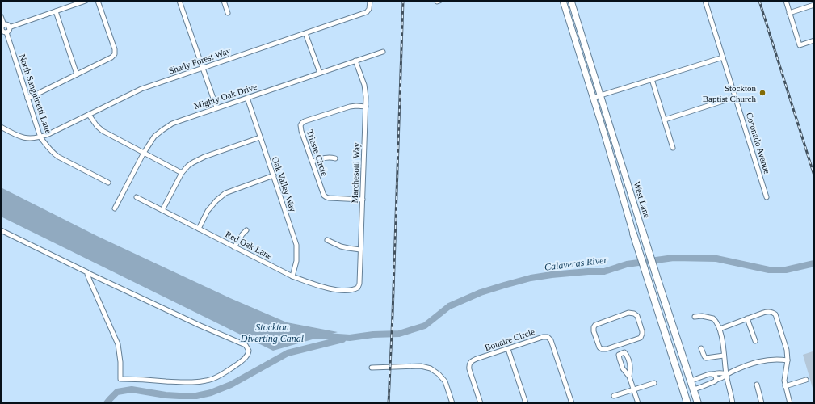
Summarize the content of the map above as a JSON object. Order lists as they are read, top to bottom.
{
  "streets": {
    "main road": ["West Lane"],
    "street": [
      "Shady Forest Way",
      "North Sanguinetti Lane",
      "Mighty Oak Drive",
      "Coronado Avenue",
      "Trieste Circle",
      "Marchesotti Way",
      "Oak Valley Way",
      "Red Oak Lane",
      "Bonaire Circle"
    ]
  },
  "crossings": [
    ["Shady Forest Way", "North Sanguinetti Lane"],
    ["Mighty Oak Drive", "Marchesotti Way"],
    ["Mighty Oak Drive", "Oak Valley Way"],
    ["Trieste Circle", "Marchesotti Way"],
    ["Marchesotti Way", "Red Oak Lane"],
    ["Oak Valley Way", "Red Oak Lane"]
  ],
  "water": ["Calaveras River", "Stockton Diverting Canal"],
  "places": ["Stockton Baptist Church"]
}
